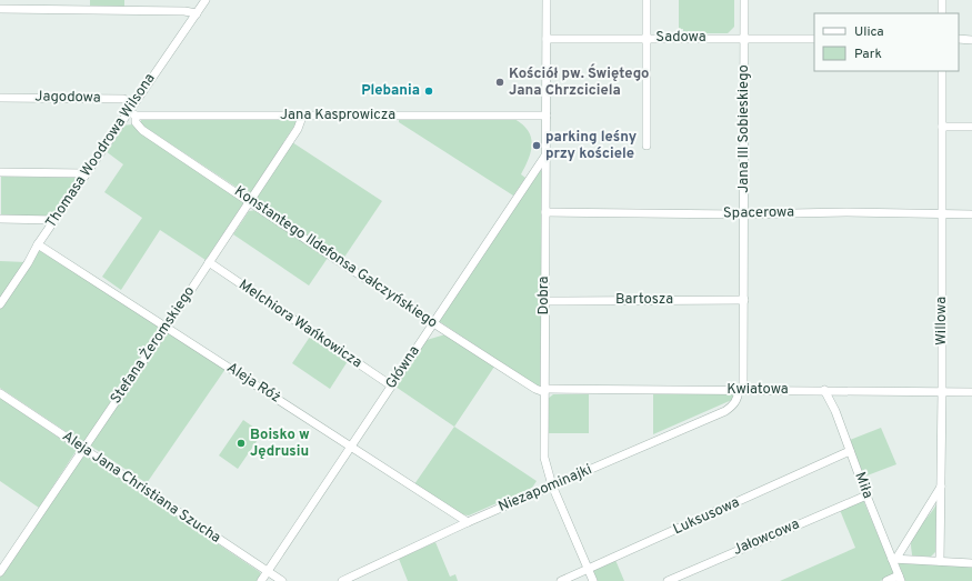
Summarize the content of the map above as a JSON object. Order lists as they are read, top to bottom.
{
  "streets": {
    "street": [
      "Sadowa",
      "Jagodowa",
      "Jana Kasprowicza",
      "Jana III Sobieskiego",
      "Thomasa Woodrowa Wilsona",
      "Spacerowa",
      "Konstantego Ildefonsa Gałczyńskiego",
      "Dobra",
      "Bartosza",
      "Willowa",
      "Melchiora Wańkowicza",
      "Stefana Żeromskiego",
      "Główna",
      "Aleja Róż",
      "Kwiatowa",
      "Miła",
      "Aleja Jana Christiana Szucha",
      "Niezapominajki",
      "Luksusowa",
      "Jałowcowa"
    ]
  },
  "crossings": [
    ["Sadowa", "Jana III Sobieskiego"],
    ["Sadowa", "Dobra"],
    ["Jagodowa", "Thomasa Woodrowa Wilsona"],
    ["Jana Kasprowicza", "Thomasa Woodrowa Wilsona"],
    ["Jana Kasprowicza", "Konstantego Ildefonsa Gałczyńskiego"],
    ["Jana Kasprowicza", "Dobra"],
    ["Jana Kasprowicza", "Stefana Żeromskiego"],
    ["Jana III Sobieskiego", "Spacerowa"],
    ["Jana III Sobieskiego", "Bartosza"],
    ["Jana III Sobieskiego", "Kwiatowa"],
    ["Jana III Sobieskiego", "Niezapominajki"],
    ["Thomasa Woodrowa Wilsona", "Konstantego Ildefonsa Gałczyńskiego"],
    ["Thomasa Woodrowa Wilsona", "Aleja Róż"],
    ["Spacerowa", "Dobra"],
    ["Spacerowa", "Willowa"],
    ["Konstantego Ildefonsa Gałczyńskiego", "Dobra"],
    ["Konstantego Ildefonsa Gałczyńskiego", "Stefana Żeromskiego"],
    ["Konstantego Ildefonsa Gałczyńskiego", "Główna"],
    ["Konstantego Ildefonsa Gałczyńskiego", "Kwiatowa"],
    ["Dobra", "Bartosza"],
    ["Dobra", "Główna"],
    ["Dobra", "Kwiatowa"],
    ["Dobra", "Niezapominajki"],
    ["Dobra", "Luksusowa"],
    ["Willowa", "Kwiatowa"],
    ["Melchiora Wańkowicza", "Stefana Żeromskiego"],
    ["Melchiora Wańkowicza", "Główna"],
    ["Stefana Żeromskiego", "Aleja Róż"],
    ["Stefana Żeromskiego", "Aleja Jana Christiana Szucha"],
    ["Główna", "Aleja Róż"],
    ["Główna", "Aleja Jana Christiana Szucha"],
    ["Aleja Róż", "Niezapominajki"],
    ["Kwiatowa", "Miła"],
    ["Kwiatowa", "Niezapominajki"],
    ["Miła", "Luksusowa"],
    ["Miła", "Jałowcowa"]
  ],
  "places": [
    "Kościół pw. Świętego Jana Chrzciciela",
    "Plebania",
    "parking leśny przy kościele",
    "Boisko w Jędrusiu"
  ],
  "legend": ["Ulica", "Park"]
}
